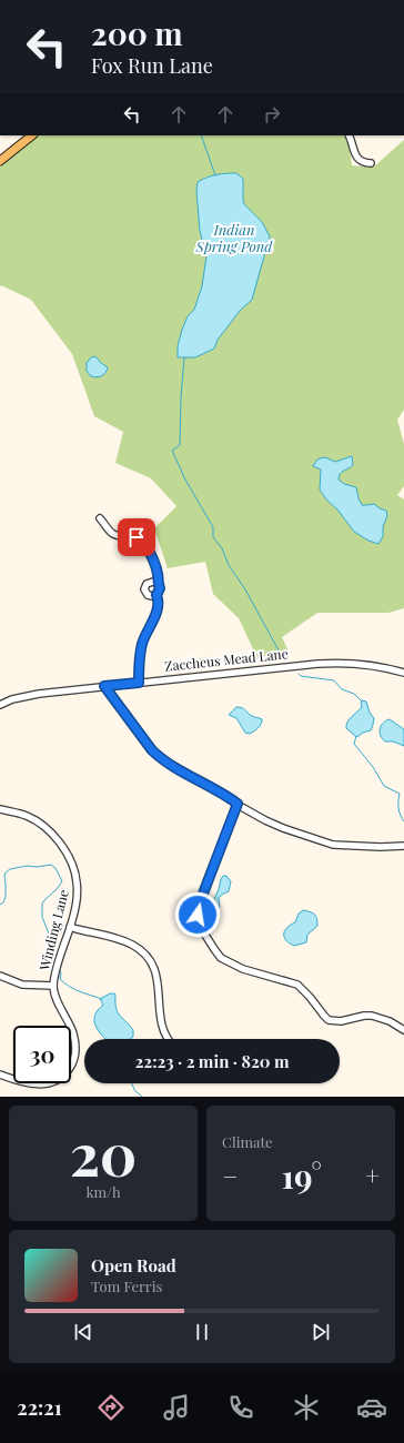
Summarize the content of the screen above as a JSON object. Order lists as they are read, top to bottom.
{
  "streets": {
    "street": ["Zaccheus Mead Lane", "Winding Lane"]
  },
  "water": ["Indian Spring Pond"],
  "page": {
    "turn": ["200 m", "Fox Run Lane"],
    "limit": "30",
    "trip": "22:23 · 2 min · 820 m",
    "tile": [
      ["20", "km/h"],
      "Climate"
    ],
    "heat": ["−", "19°", "+"],
    "song": ["Open Road", "Tom Ferris"],
    "tabs": "22:21"
  }
}
